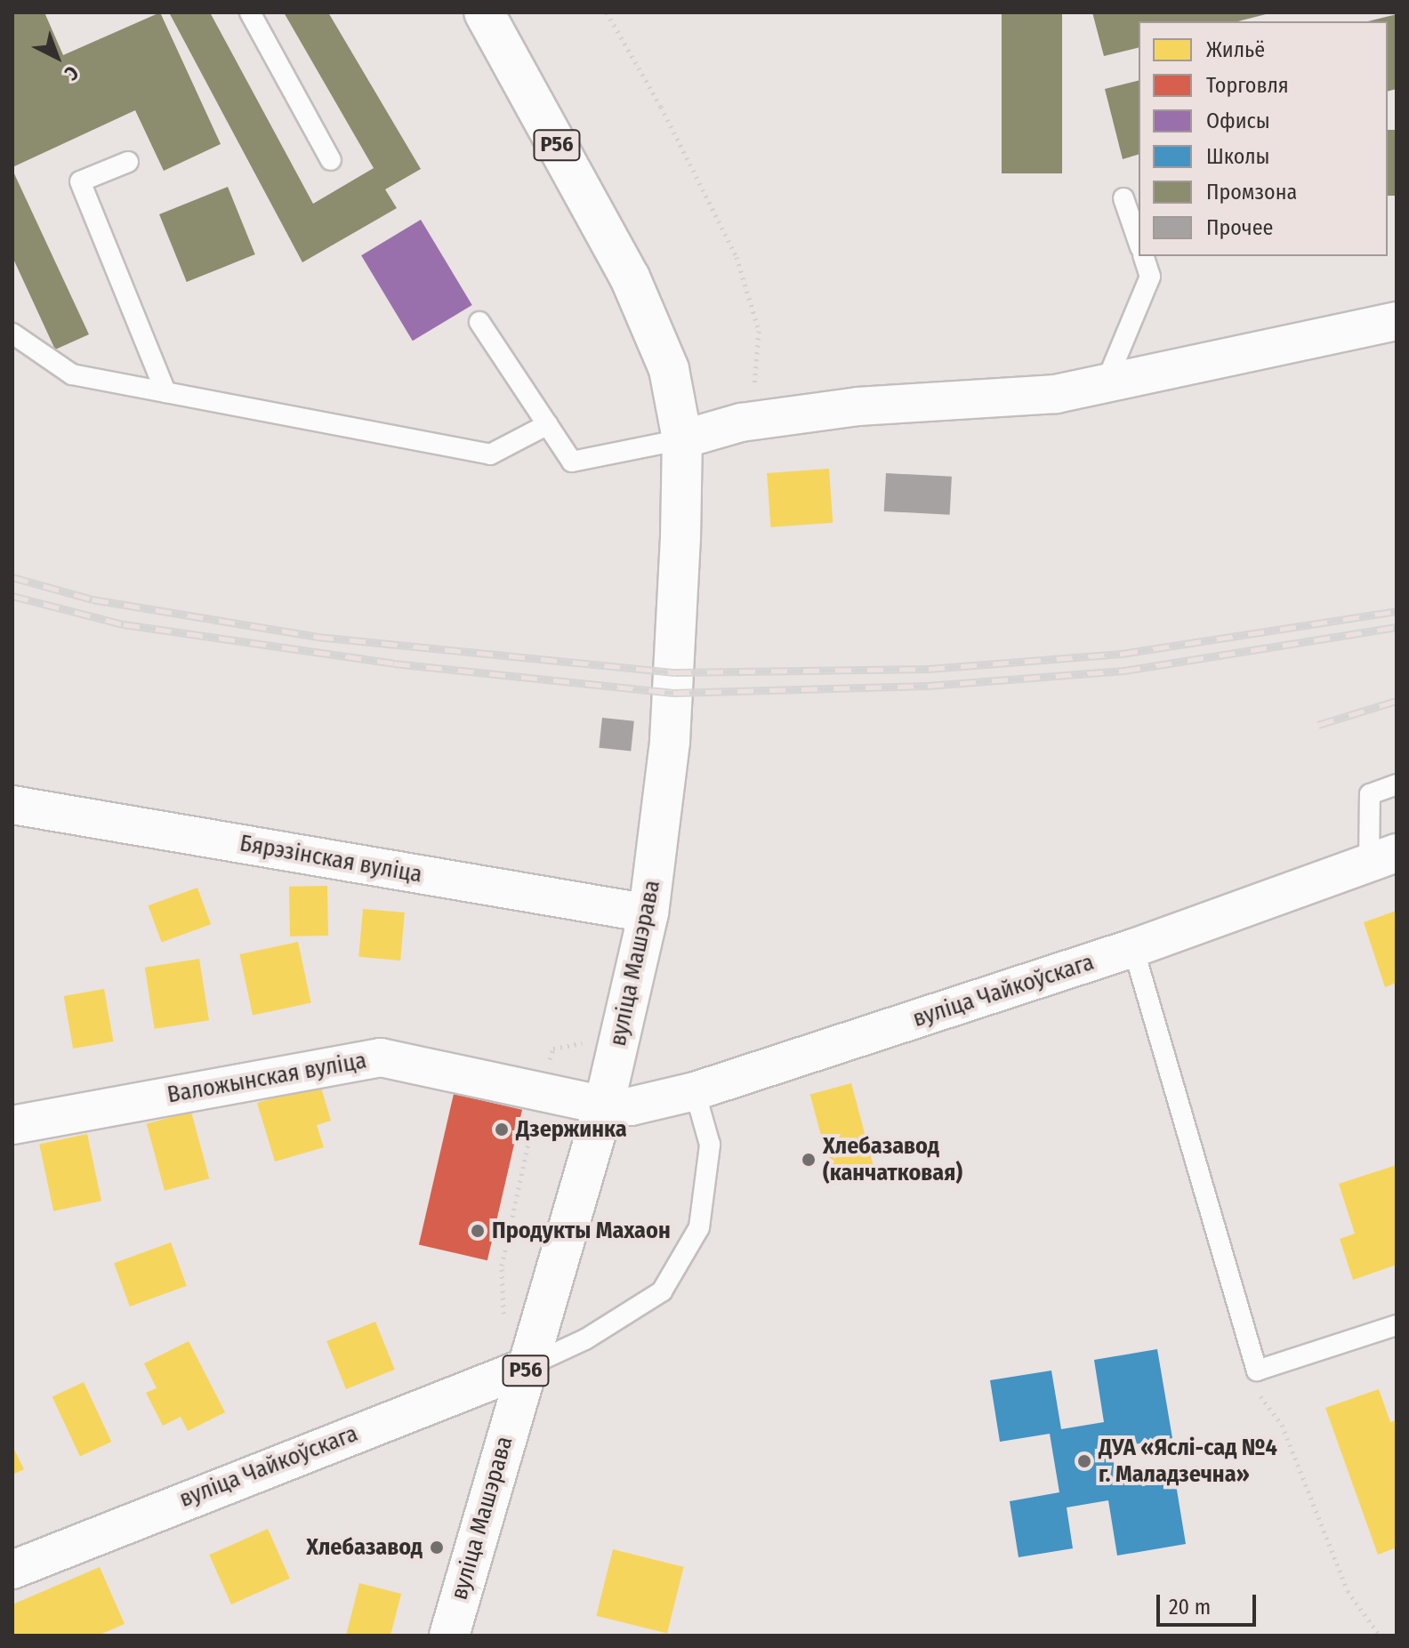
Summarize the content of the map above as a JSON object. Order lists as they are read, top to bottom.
{
  "streets": {
    "main road": ["Р56", "вуліца Машэрава"],
    "street": ["Бярэзінская вуліца", "вуліца Чайкоўскага", "Валожынская вуліца"]
  },
  "crossings": [
    ["Бярэзінская вуліца", "вуліца Машэрава"],
    ["вуліца Машэрава", "вуліца Чайкоўскага"],
    ["вуліца Машэрава", "Валожынская вуліца"],
    ["вуліца Чайкоўскага", "Валожынская вуліца"]
  ],
  "places": [
    "Дзержинка",
    "Хлебазавод (канчатковая)",
    "Продукты Махаон",
    "ДУА «Яслі-сад №4 г. Маладзечна»",
    "Хлебазавод"
  ],
  "legend": [
    "Жильё",
    "Торговля",
    "Офисы",
    "Школы",
    "Промзона",
    "Прочее"
  ],
  "scale_bar": "20 m",
  "north": "bottom right"
}
